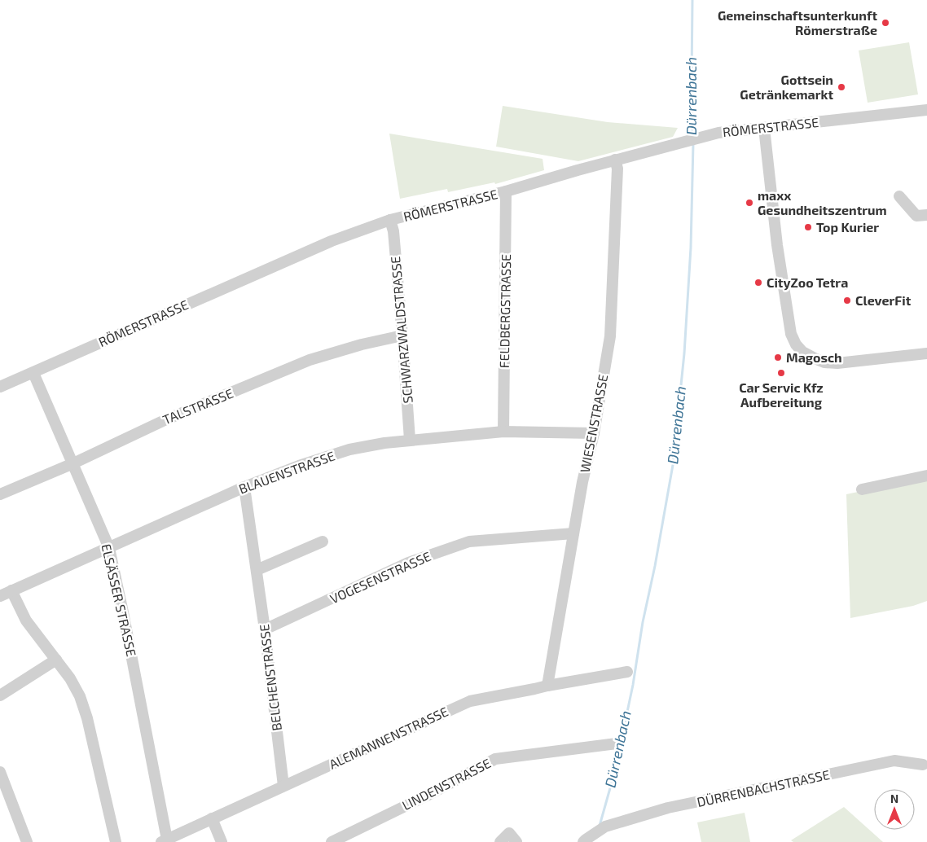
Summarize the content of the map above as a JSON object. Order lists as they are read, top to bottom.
{
  "streets": {
    "street": [
      "RÖMERSTRASSE",
      "FELDBERGSTRASSE",
      "SCHWARZWALDSTRASSE",
      "TALSTRASSE",
      "WIESENSTRASSE",
      "BLAUENSTRASSE",
      "VOGESENSTRASSE",
      "ELSÄSSER STRASSE",
      "BELCHENSTRASSE",
      "ALEMANNENSTRASSE",
      "LINDENSTRASSE",
      "DÜRRENBACHSTRASSE"
    ]
  },
  "crossings": [
    ["RÖMERSTRASSE", "FELDBERGSTRASSE"],
    ["RÖMERSTRASSE", "SCHWARZWALDSTRASSE"],
    ["RÖMERSTRASSE", "WIESENSTRASSE"],
    ["RÖMERSTRASSE", "ELSÄSSER STRASSE"],
    ["FELDBERGSTRASSE", "BLAUENSTRASSE"],
    ["SCHWARZWALDSTRASSE", "TALSTRASSE"],
    ["SCHWARZWALDSTRASSE", "BLAUENSTRASSE"],
    ["TALSTRASSE", "ELSÄSSER STRASSE"],
    ["WIESENSTRASSE", "BLAUENSTRASSE"],
    ["WIESENSTRASSE", "VOGESENSTRASSE"],
    ["WIESENSTRASSE", "ALEMANNENSTRASSE"],
    ["BLAUENSTRASSE", "ELSÄSSER STRASSE"],
    ["BLAUENSTRASSE", "BELCHENSTRASSE"],
    ["VOGESENSTRASSE", "BELCHENSTRASSE"],
    ["ELSÄSSER STRASSE", "ALEMANNENSTRASSE"],
    ["BELCHENSTRASSE", "ALEMANNENSTRASSE"]
  ],
  "water": ["Dürrenbach"],
  "places": [
    "Gemeinschaftsunterkunft Römerstraße",
    "Gottsein Getränkemarkt",
    "maxx Gesundheitszentrum",
    "Top Kurier",
    "CityZoo Tetra",
    "CleverFit",
    "Magosch",
    "Car Servic Kfz Aufbereitung"
  ],
  "north": "top"
}
